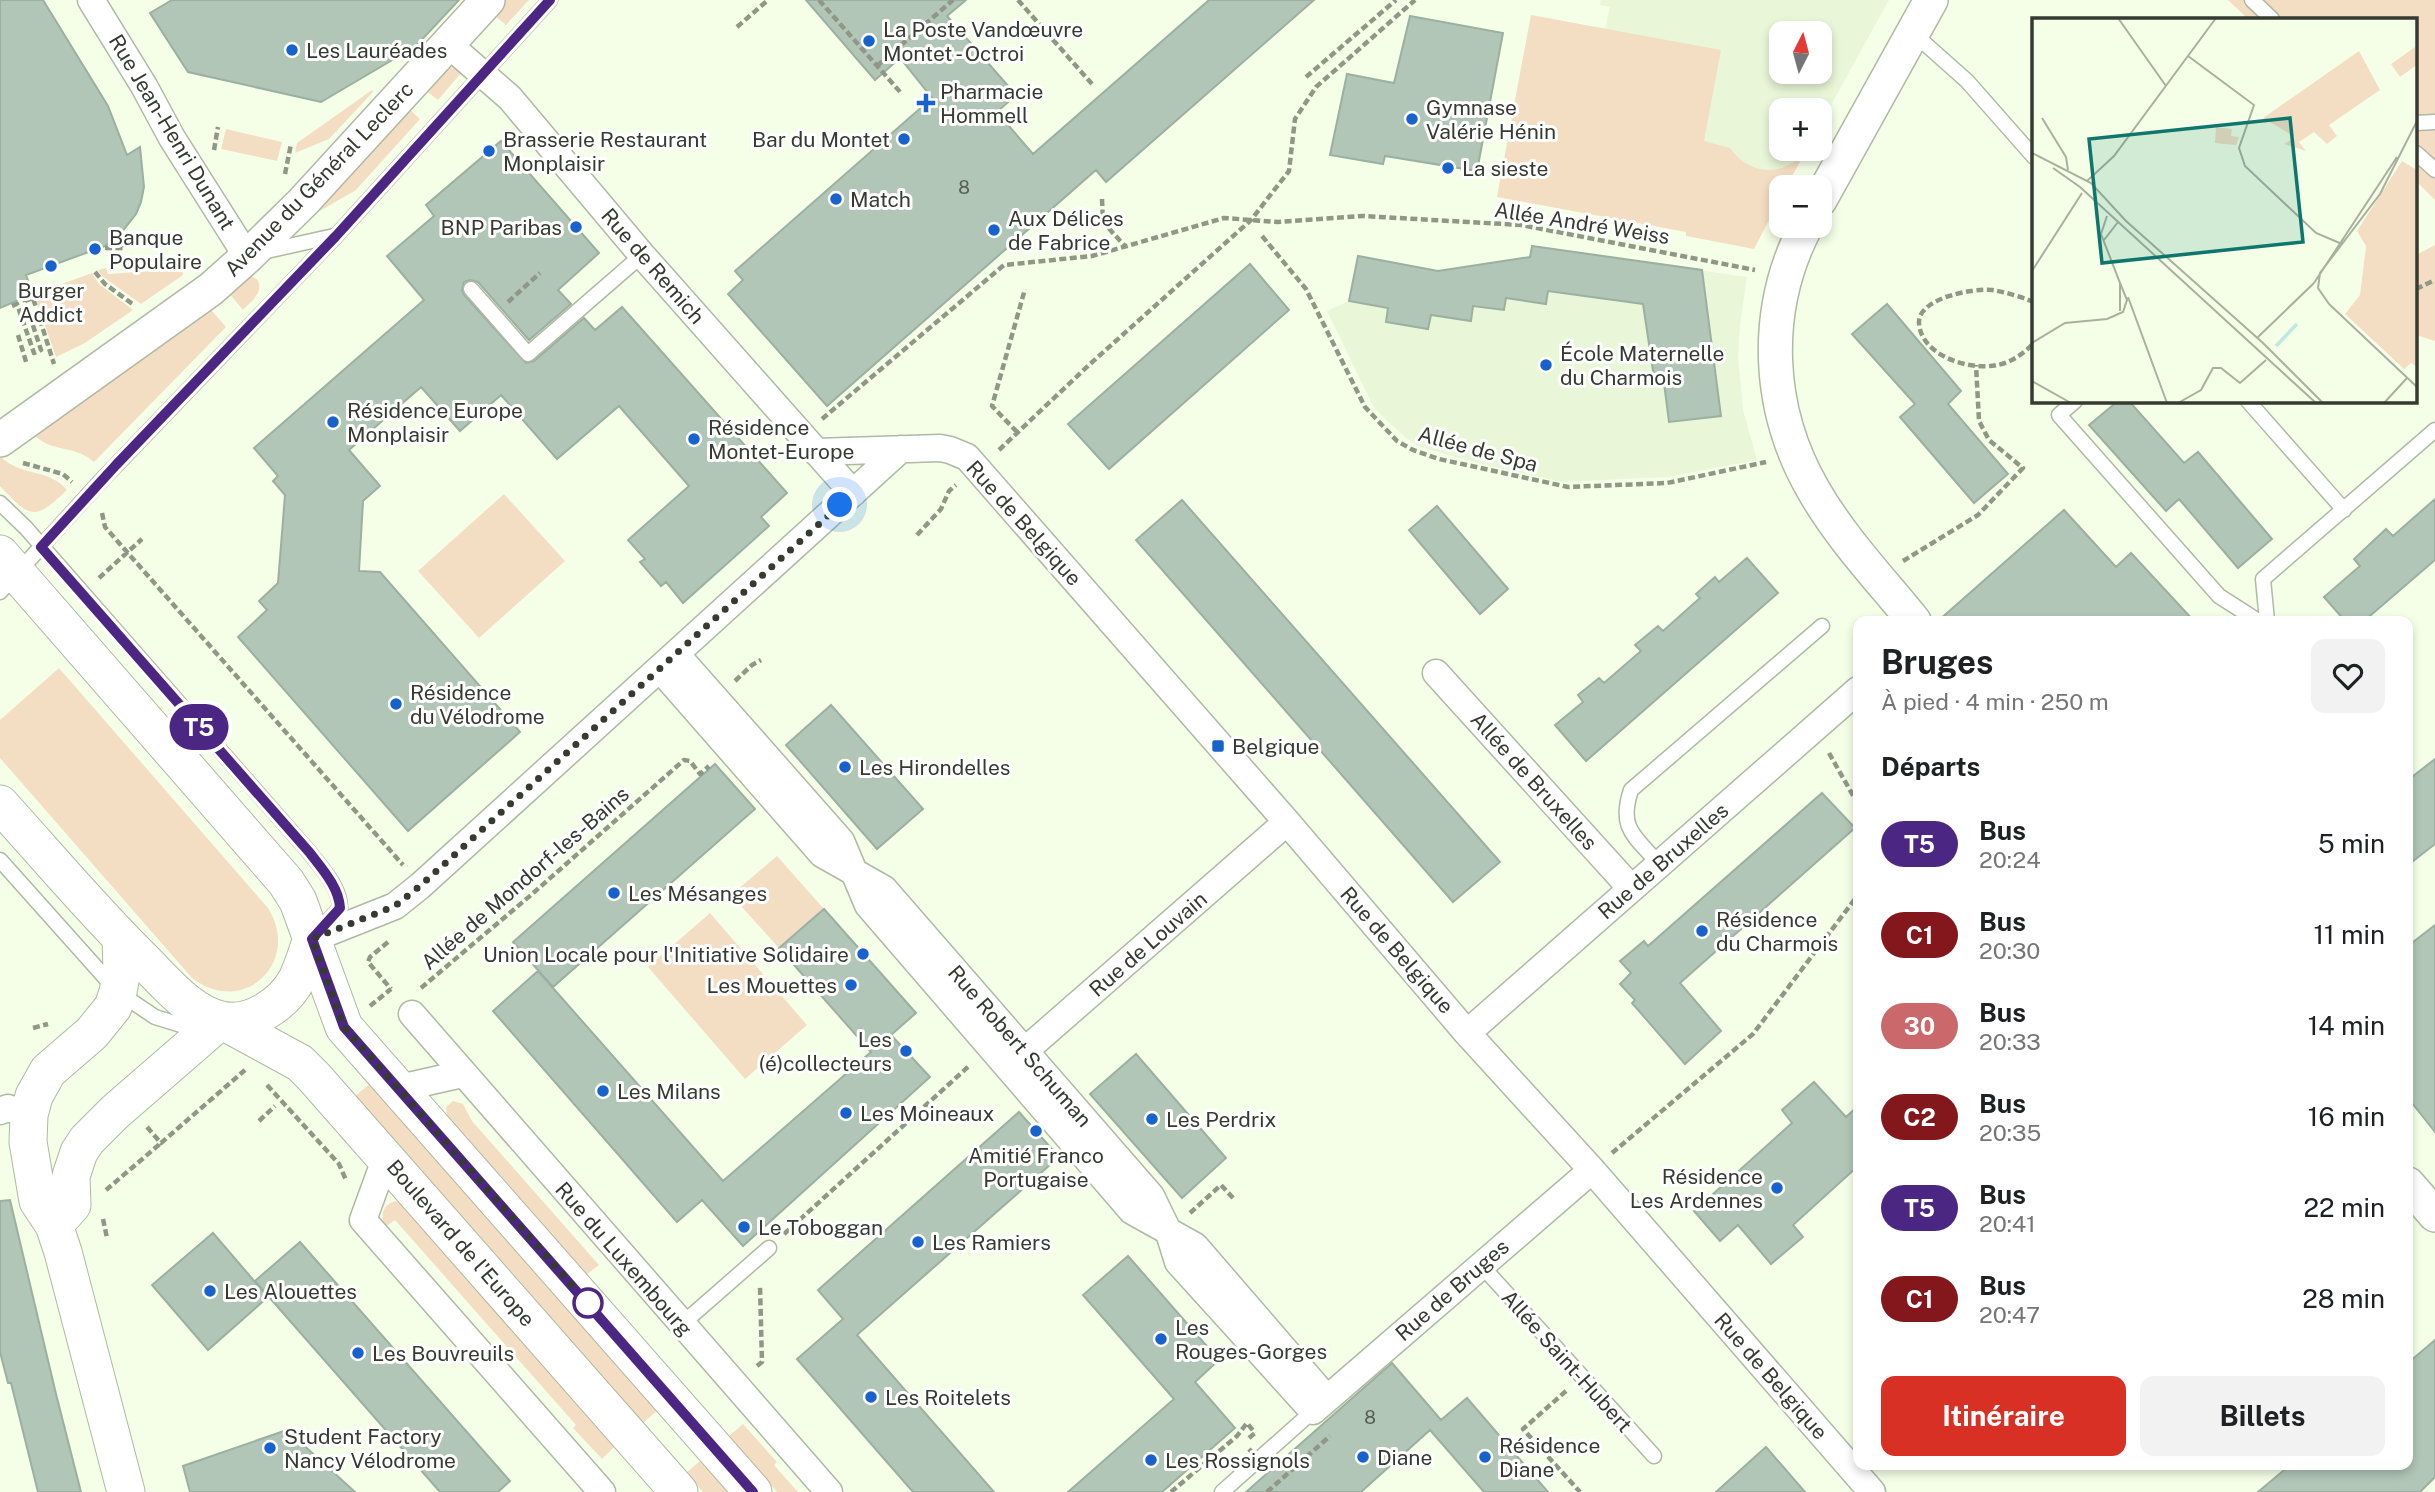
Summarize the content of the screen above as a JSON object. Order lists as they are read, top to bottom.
{
  "streets": {
    "main road": ["Boulevard de l'Europe"],
    "street": [
      "Rue Jean-Henri Dunant",
      "Avenue du Général Leclerc",
      "Rue de Remich",
      "Rue de Belgique",
      "Allée de Bruxelles",
      "Rue de Bruxelles",
      "Rue de Louvain",
      "Rue Robert Schuman",
      "Rue du Luxembourg",
      "Rue de Bruges"
    ],
    "lane": ["Allée Saint-Hubert"],
    "path": ["Allée André Weiss", "Allée de Spa", "Allée de Mondorf-les-Bains"]
  },
  "crossings": [
    ["Rue Jean-Henri Dunant", "Avenue du Général Leclerc"],
    ["Avenue du Général Leclerc", "Rue de Remich"],
    ["Rue de Remich", "Rue de Belgique"],
    ["Rue de Belgique", "Rue de Bruxelles"],
    ["Rue de Belgique", "Rue de Louvain"],
    ["Rue de Belgique", "Rue de Bruges"],
    ["Allée de Bruxelles", "Rue de Bruxelles"],
    ["Allée de Mondorf-les-Bains", "Rue du Luxembourg"],
    ["Rue de Louvain", "Rue Robert Schuman"],
    ["Rue Robert Schuman", "Rue de Bruges"],
    ["Rue de Bruges", "Allée Saint-Hubert"]
  ],
  "places": {
    "other": [
      "La Poste Vandœuvre Montet - Octroi",
      "Les Lauréades",
      "Gymnase Valérie Hénin",
      "Bar du Montet",
      "Brasserie Restaurant Monplaisir",
      "La sieste",
      "Match",
      "BNP Paribas",
      "Aux Délices de Fabrice",
      "Banque Populaire",
      "Burger Addict",
      "École Maternelle du Charmois",
      "Résidence Europe Monplaisir",
      "Résidence Montet-Europe",
      "Résidence du Vélodrome",
      "Les Hirondelles",
      "Les Mésanges",
      "Résidence du Charmois",
      "Union Locale pour l'Initiative Solidaire",
      "Les Mouettes",
      "Les (é)collecteurs",
      "Les Milans",
      "Les Moineaux",
      "Les Perdrix",
      "Amitié Franco Portugaise",
      "Résidence Les Ardennes",
      "Le Toboggan",
      "Les Ramiers",
      "Les Alouettes",
      "Les Rouges-Gorges",
      "Les Bouvreuils",
      "Les Roitelets",
      "Student Factory Nancy Vélodrome",
      "Diane",
      "Résidence Diane",
      "Les Rossignols"
    ],
    "health": ["Pharmacie Hommell"],
    "transit": ["Belgique"]
  },
  "lines": ["bus line T5"],
  "house_numbers": ["8", "8"],
  "north": "top",
  "page": {
    "on_map": "T5",
    "map_buttons": ["+", "−"],
    "heading": [
      ["Bruges", "À pied · 4 min · 250 m"],
      "Départs"
    ],
    "list": [
      {
        "mark": "T5",
        "name": "Bus",
        "note": "20:24",
        "value": "5 min"
      },
      {
        "mark": "C1",
        "name": "Bus",
        "note": "20:30",
        "value": "11 min"
      },
      {
        "mark": "30",
        "name": "Bus",
        "note": "20:33",
        "value": "14 min"
      },
      {
        "mark": "C2",
        "name": "Bus",
        "note": "20:35",
        "value": "16 min"
      },
      {
        "mark": "T5",
        "name": "Bus",
        "note": "20:41",
        "value": "22 min"
      },
      {
        "mark": "C1",
        "name": "Bus",
        "note": "20:47",
        "value": "28 min"
      }
    ],
    "buttons": ["Itinéraire", "Billets"]
  }
}
